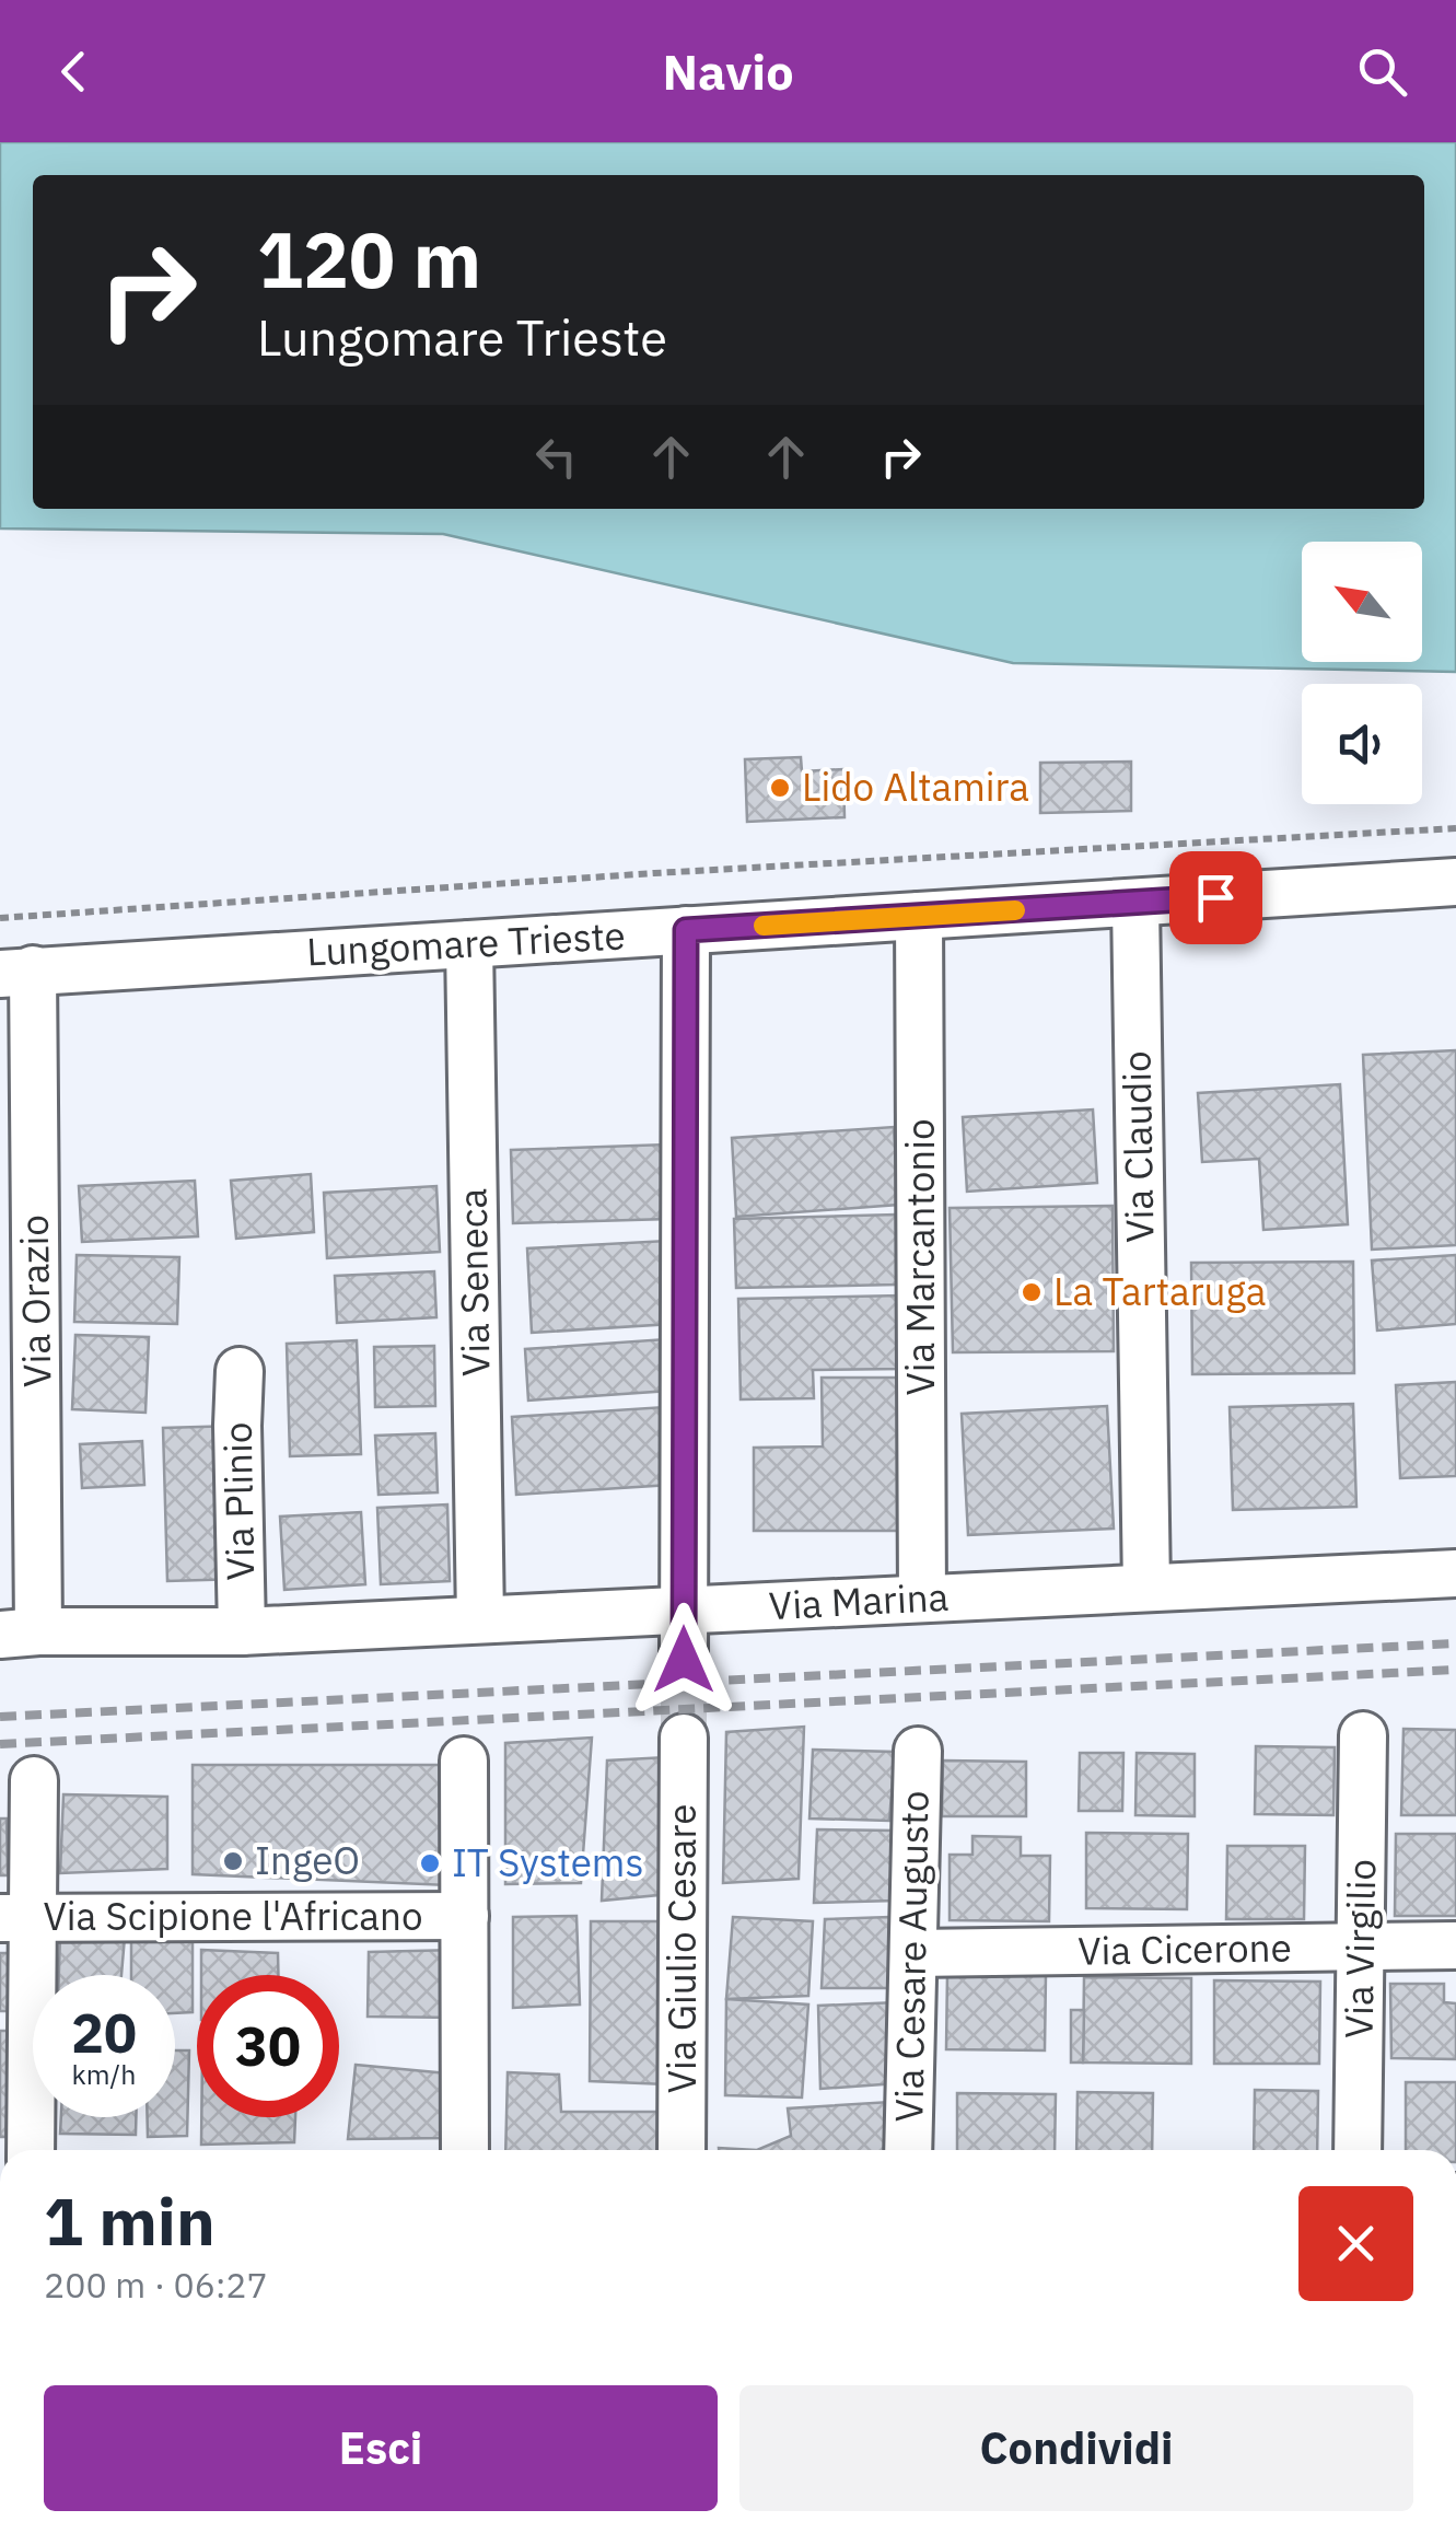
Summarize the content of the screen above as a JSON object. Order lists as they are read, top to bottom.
{
  "streets": {
    "street": [
      "Lungomare Trieste",
      "Via Claudio",
      "Via Marcantonio",
      "Via Seneca",
      "Via Orazio",
      "Via Plinio",
      "Via Marina",
      "Via Scipione l'Africano",
      "Via Giulio Cesare",
      "Via Virgilio",
      "Via Cicerone",
      "Via Cesare Augusto"
    ]
  },
  "crossings": [
    ["Lungomare Trieste", "Via Claudio"],
    ["Lungomare Trieste", "Via Marcantonio"],
    ["Lungomare Trieste", "Via Seneca"],
    ["Lungomare Trieste", "Via Orazio"],
    ["Via Claudio", "Via Marina"],
    ["Via Marcantonio", "Via Marina"],
    ["Via Seneca", "Via Marina"],
    ["Via Orazio", "Via Marina"],
    ["Via Plinio", "Via Marina"],
    ["Via Virgilio", "Via Cicerone"],
    ["Via Cicerone", "Via Cesare Augusto"]
  ],
  "places": [
    "Lido Altamira",
    "La Tartaruga",
    "IngeO",
    "IT Systems"
  ],
  "north": "top left",
  "page": {
    "header": "Navio",
    "turn": ["120 m", "Lungomare Trieste"],
    "speed": "20 km/h",
    "limit": "30",
    "heading": ["1 min", "200 m · 06:27"],
    "buttons": ["Esci", "Condividi"]
  }
}
